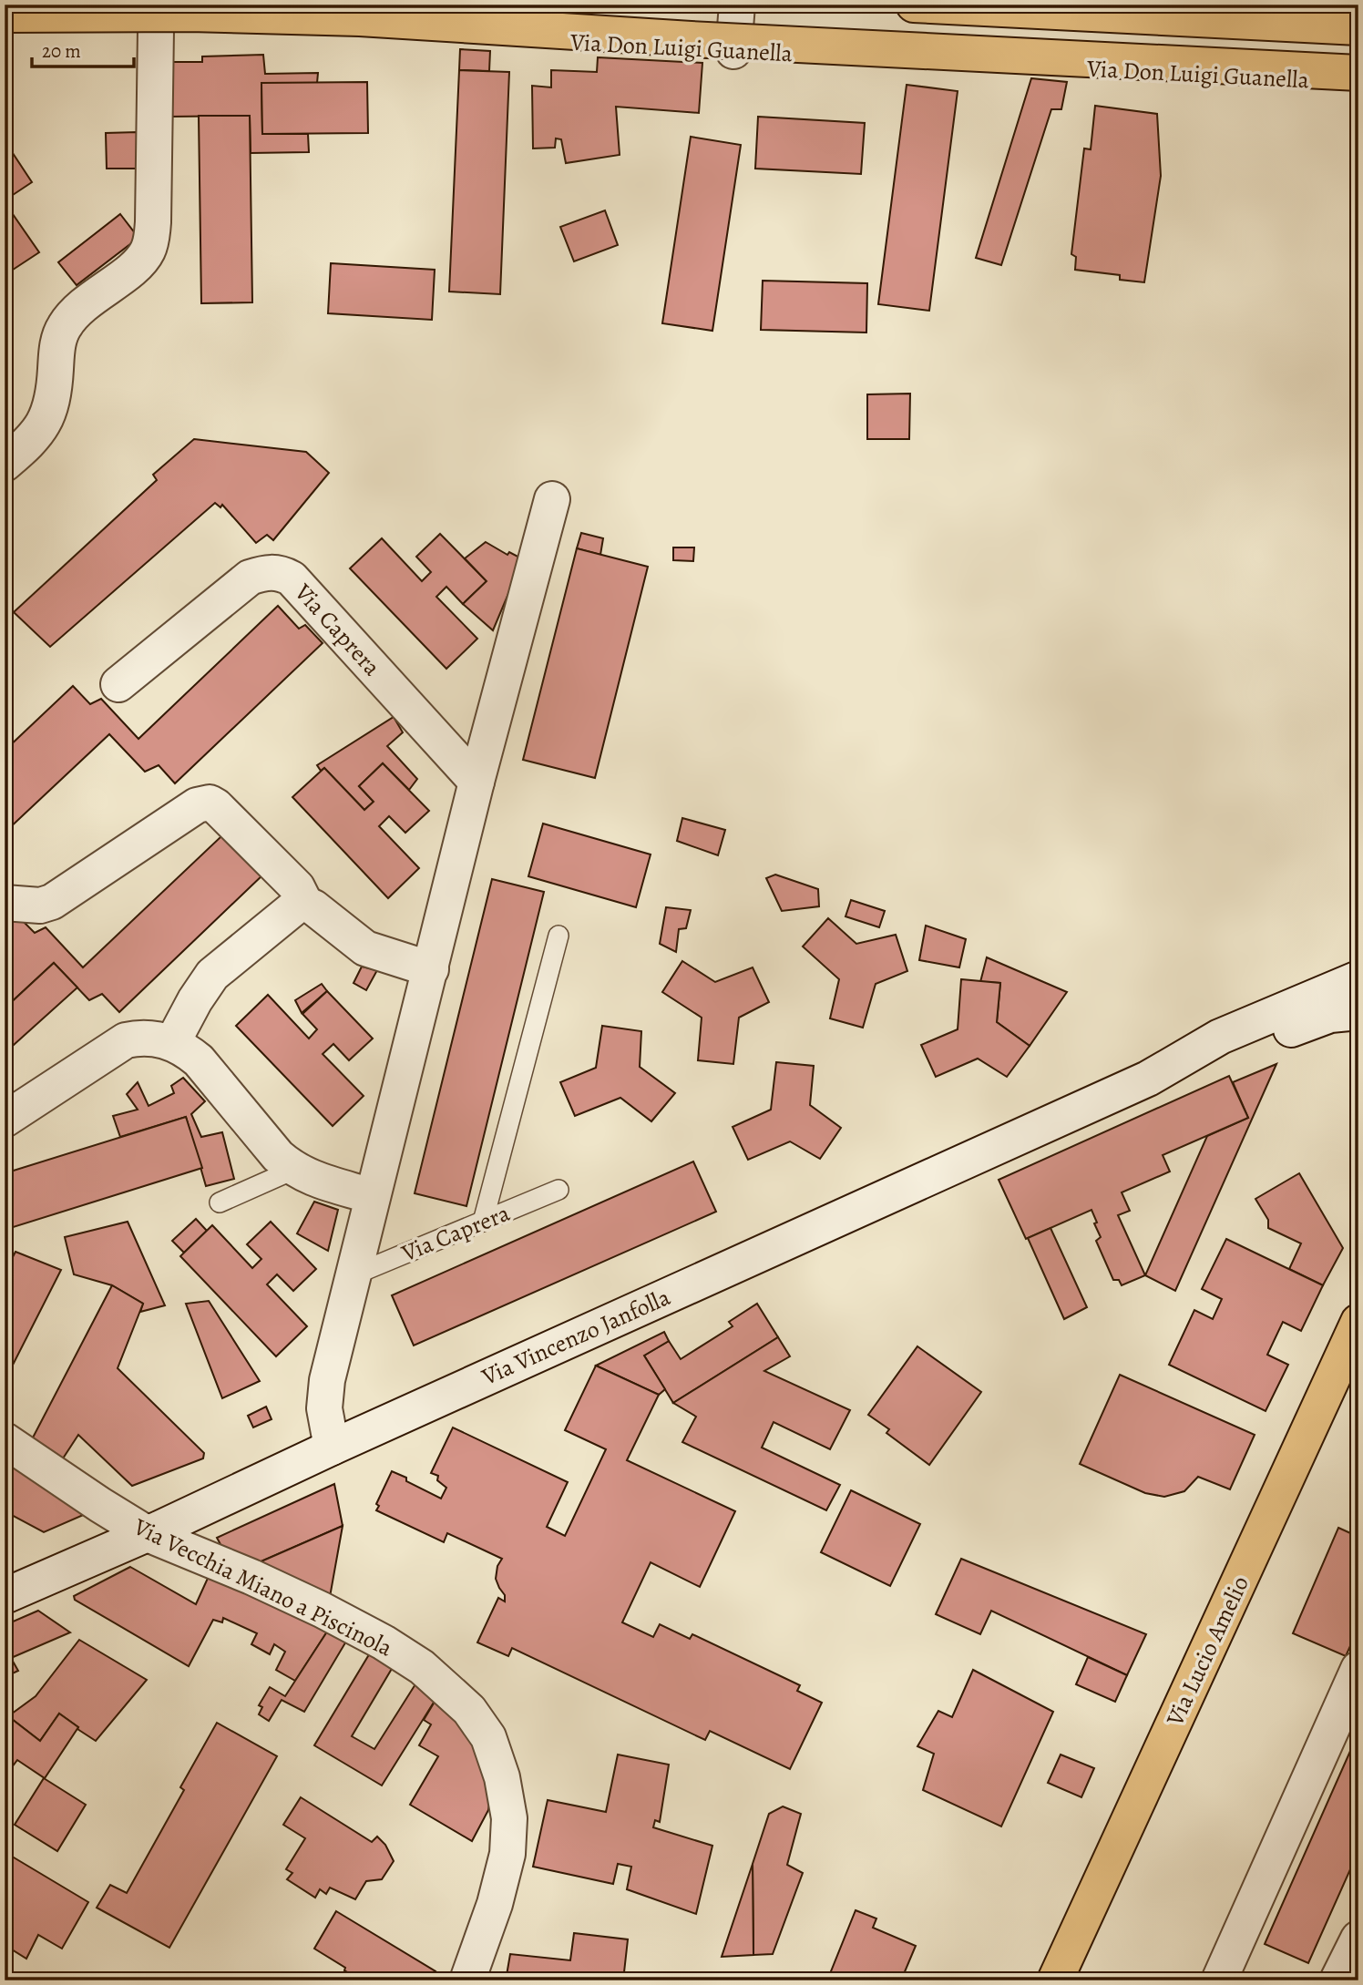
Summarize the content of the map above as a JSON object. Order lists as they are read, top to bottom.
{
  "streets": {
    "main road": ["Via Lucio Amelio"],
    "street": [
      "Via Don Luigi Guanella",
      "Via Caprera",
      "Via Vincenzo Janfolla",
      "Via Vecchia Miano a Piscinola"
    ]
  },
  "crossings": [
    ["Via Caprera", "Via Vincenzo Janfolla"],
    ["Via Vincenzo Janfolla", "Via Vecchia Miano a Piscinola"]
  ],
  "scale_bar": "20 m"
}
